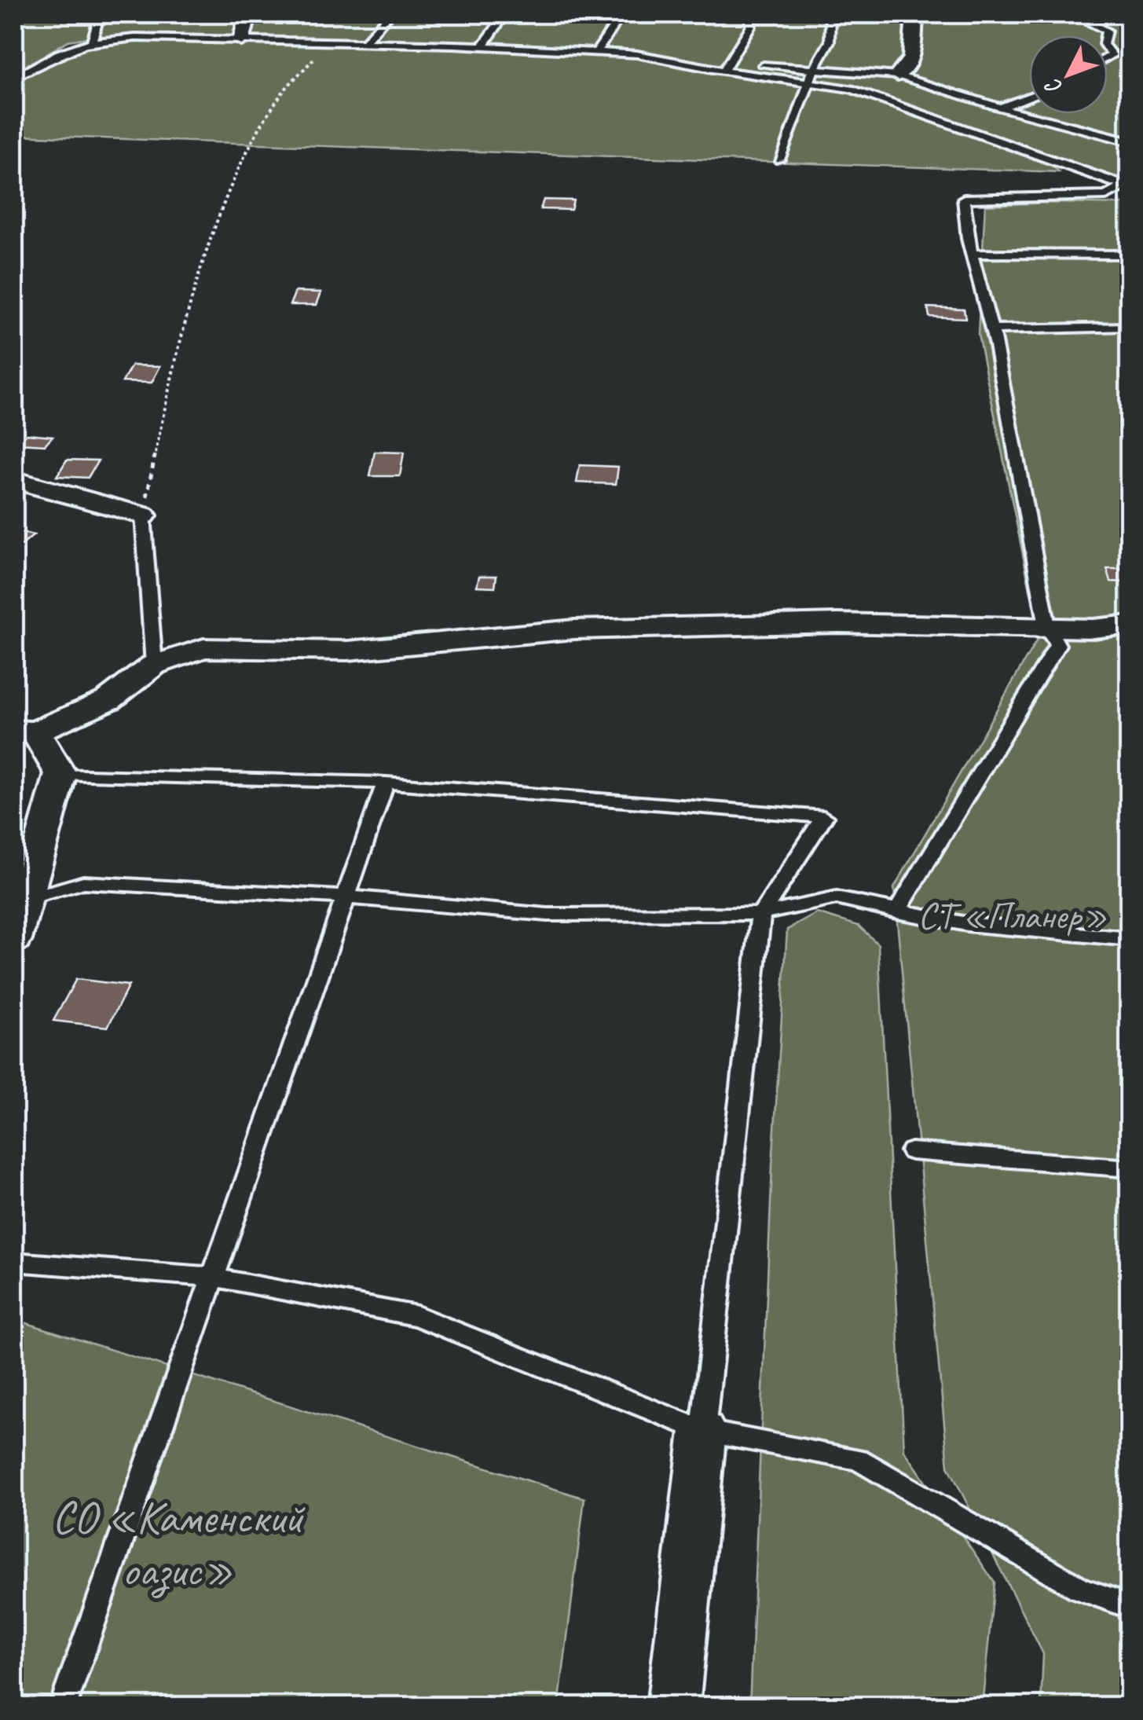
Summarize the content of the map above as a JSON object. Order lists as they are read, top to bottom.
{
  "parks": ["СТ «Планер»", "СО «Каменский оазис»"],
  "north": "bottom left"
}
